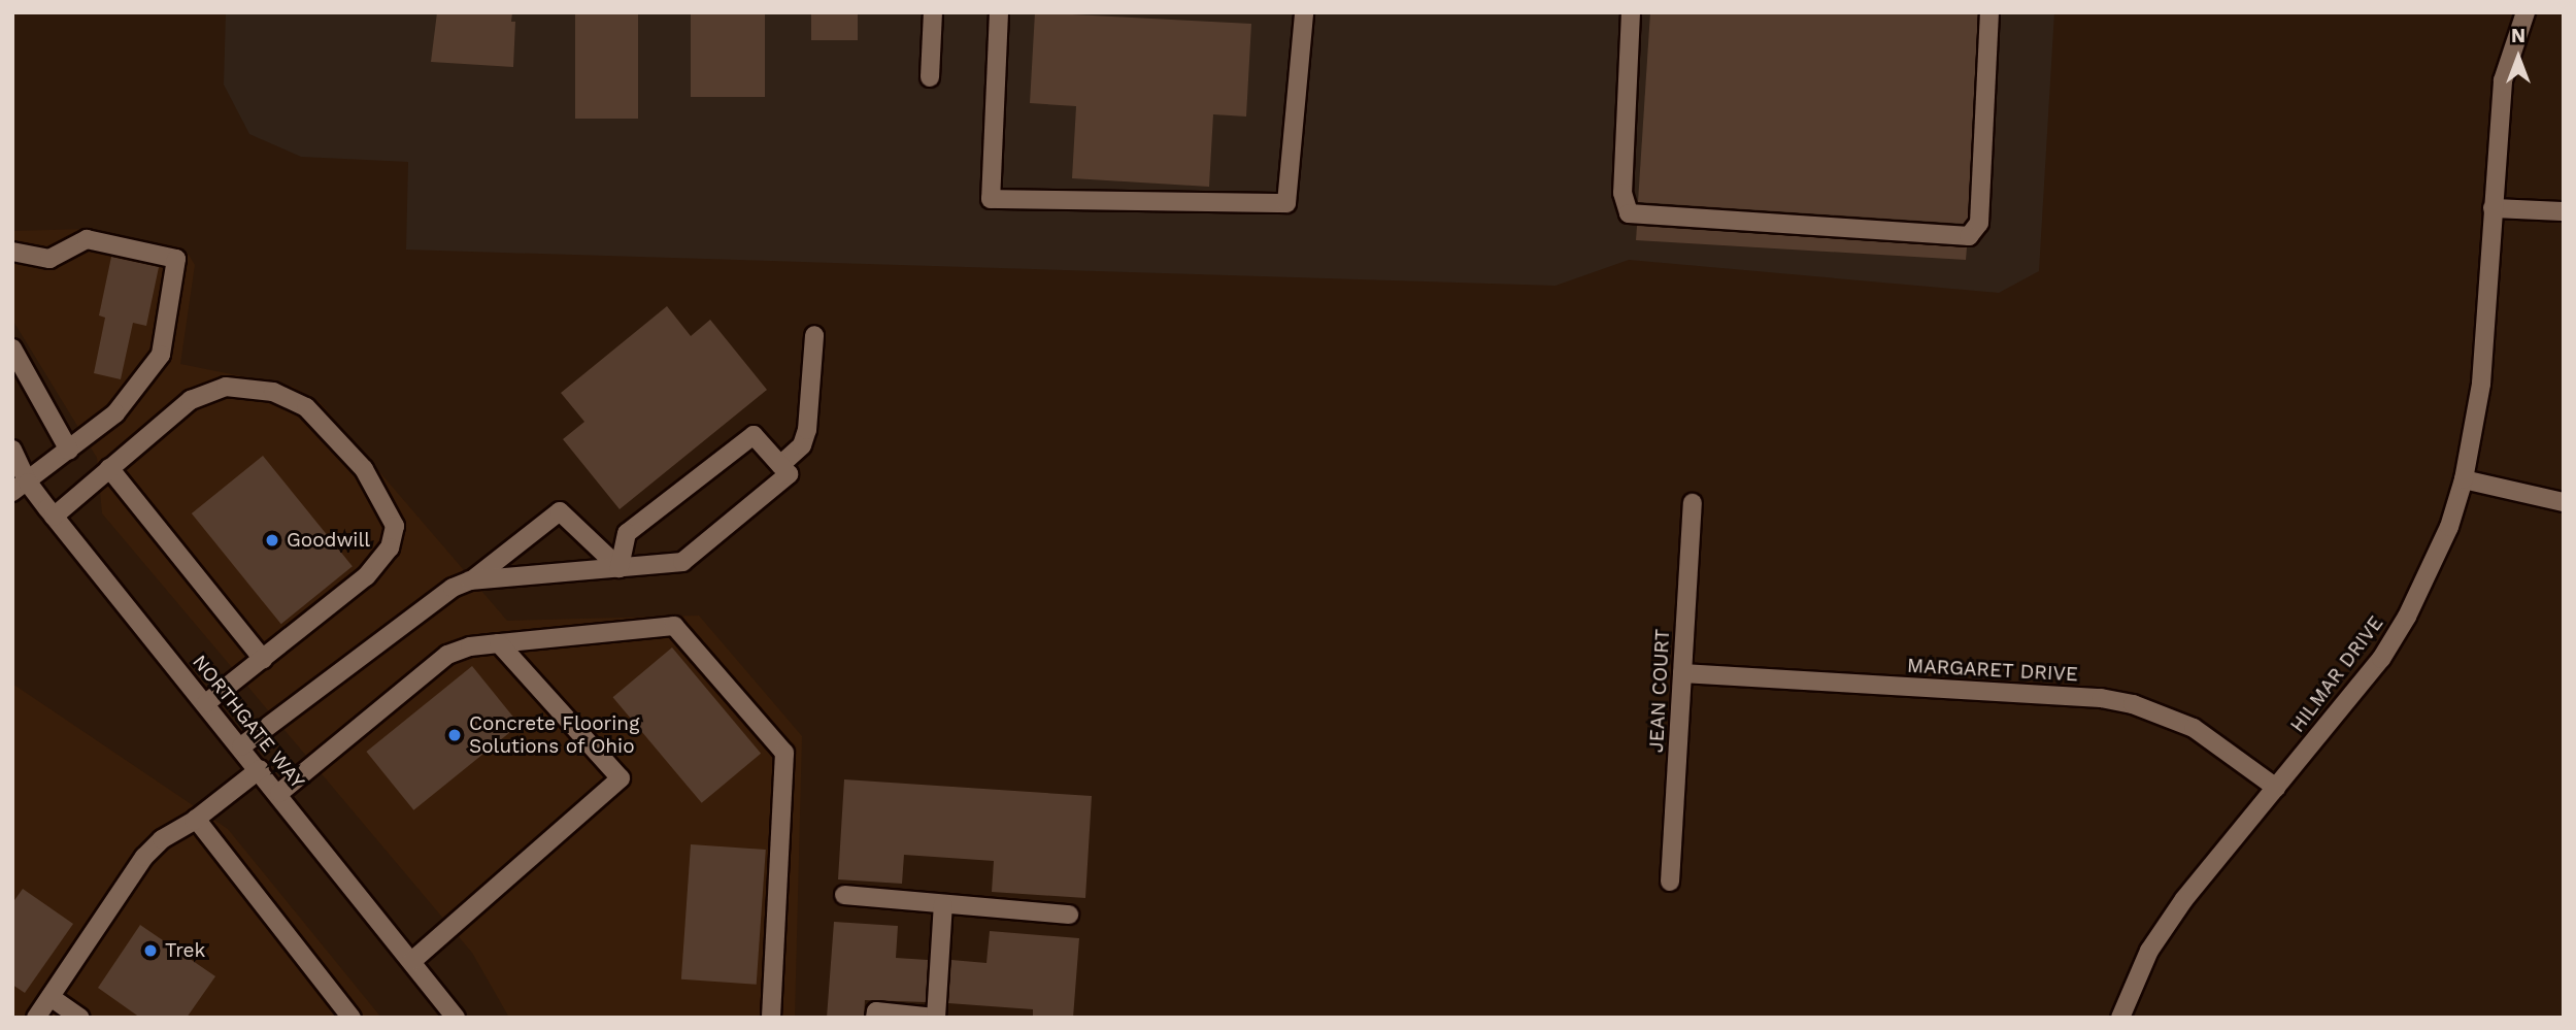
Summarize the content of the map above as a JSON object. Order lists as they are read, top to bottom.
{
  "streets": {
    "street": [
      "MARGARET DRIVE",
      "HILMAR DRIVE",
      "JEAN COURT",
      "NORTHGATE WAY"
    ]
  },
  "crossings": [
    ["MARGARET DRIVE", "HILMAR DRIVE"],
    ["MARGARET DRIVE", "JEAN COURT"]
  ],
  "places": ["Goodwill", "Concrete Flooring Solutions of Ohio", "Trek"],
  "north": "top"
}
